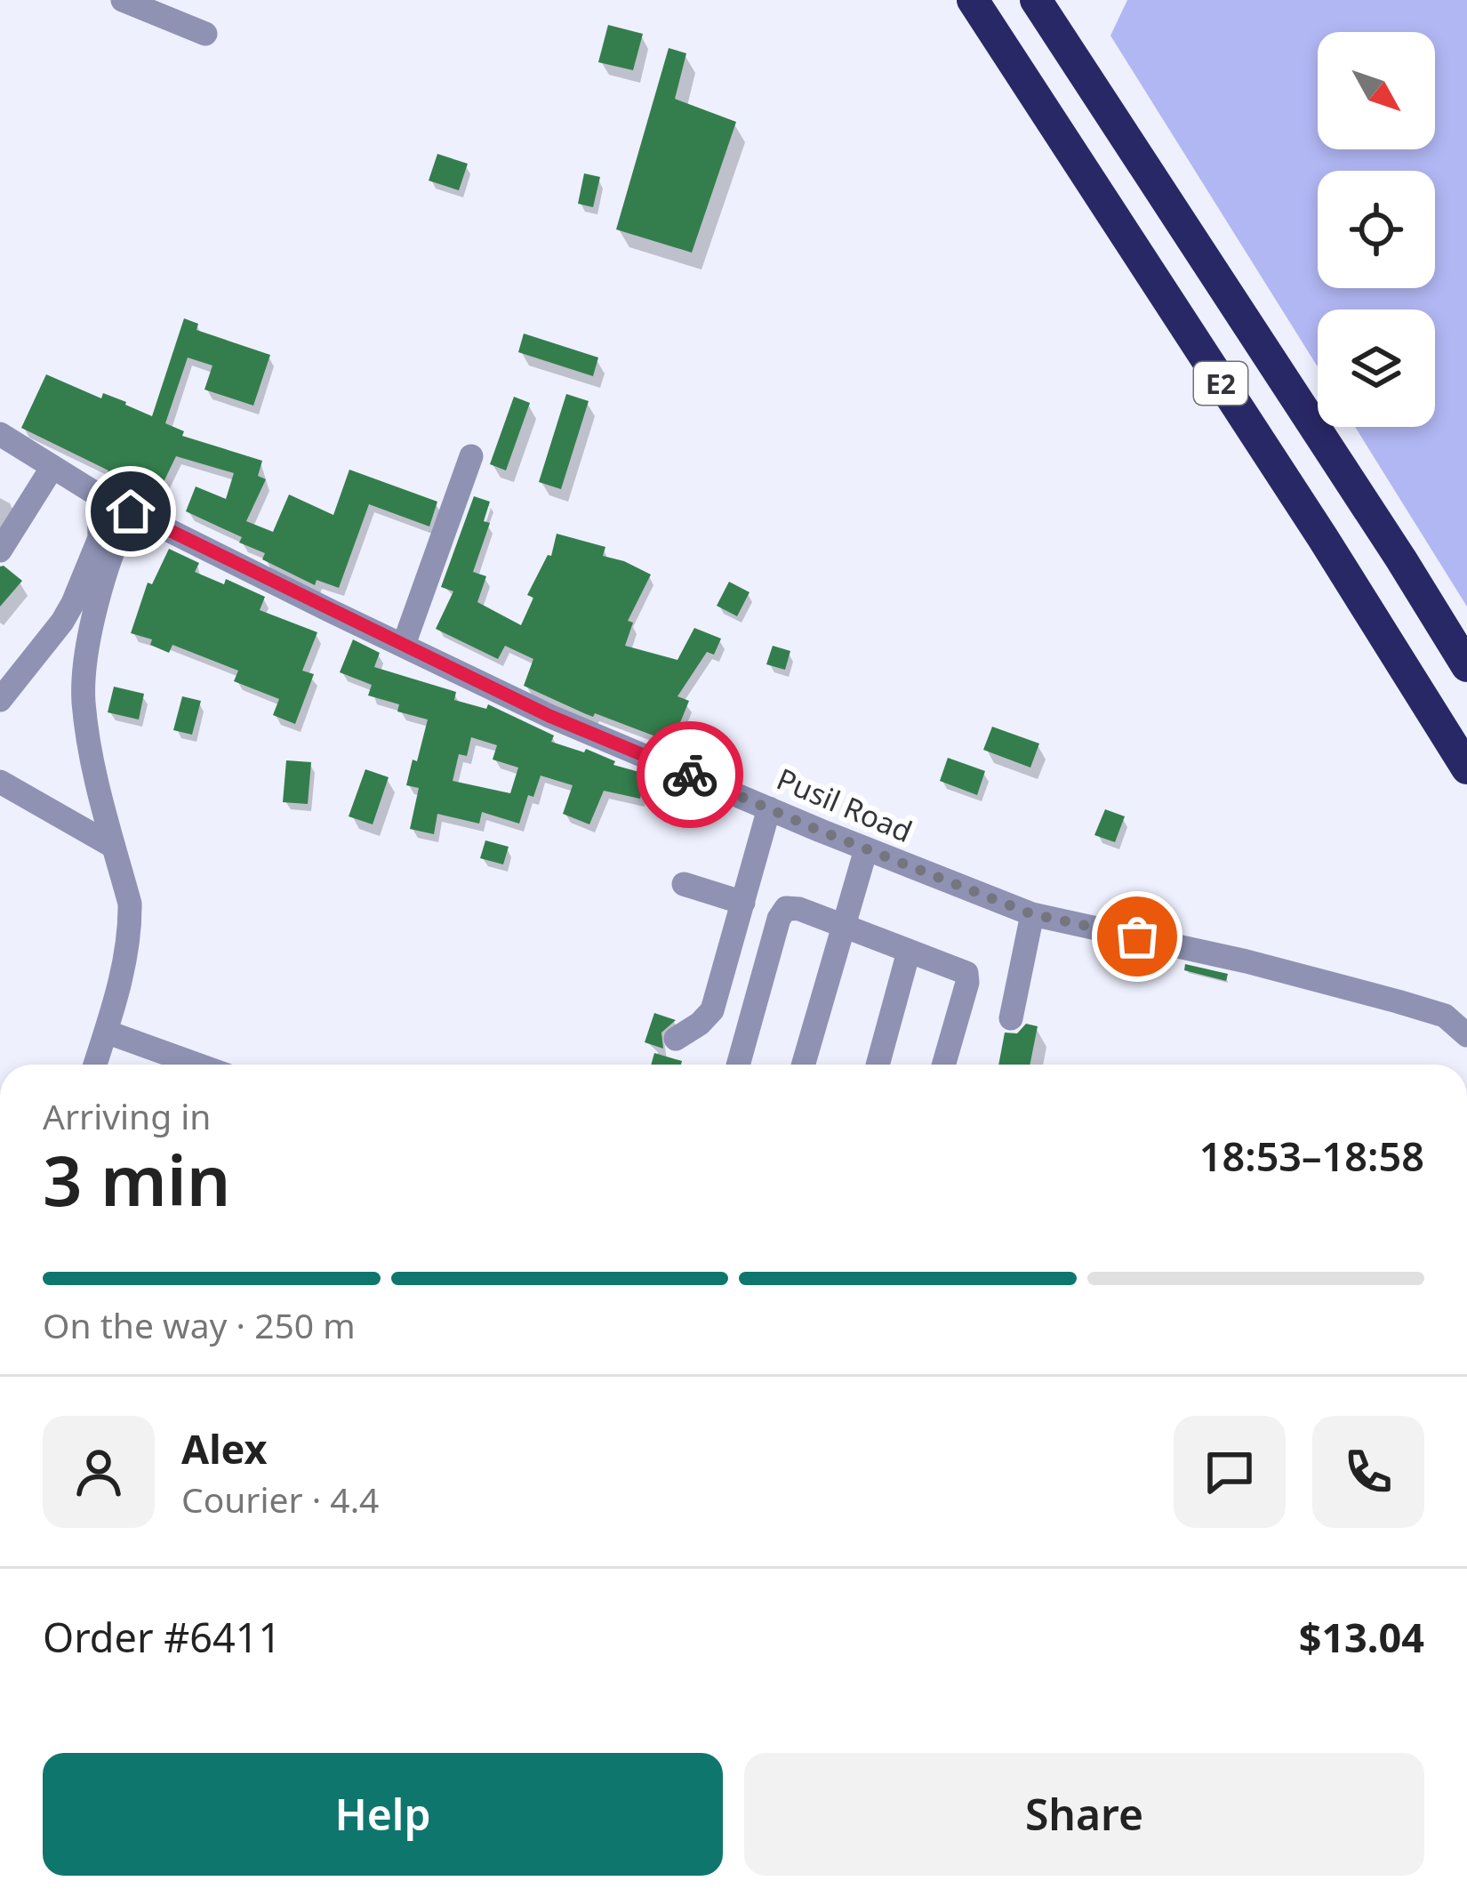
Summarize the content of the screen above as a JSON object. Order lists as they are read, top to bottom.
{
  "streets": {
    "highway": ["E2"],
    "street": ["Pusil Road"]
  },
  "north": "bottom right",
  "page": {
    "heading": ["3 min", "Arriving in", "18:53–18:58"],
    "panel": [
      "Alex",
      "Courier · 4.4",
      "Order #6411",
      "$13.04"
    ],
    "bar": "On the way · 250 m",
    "buttons": ["Help", "Share"]
  }
}
